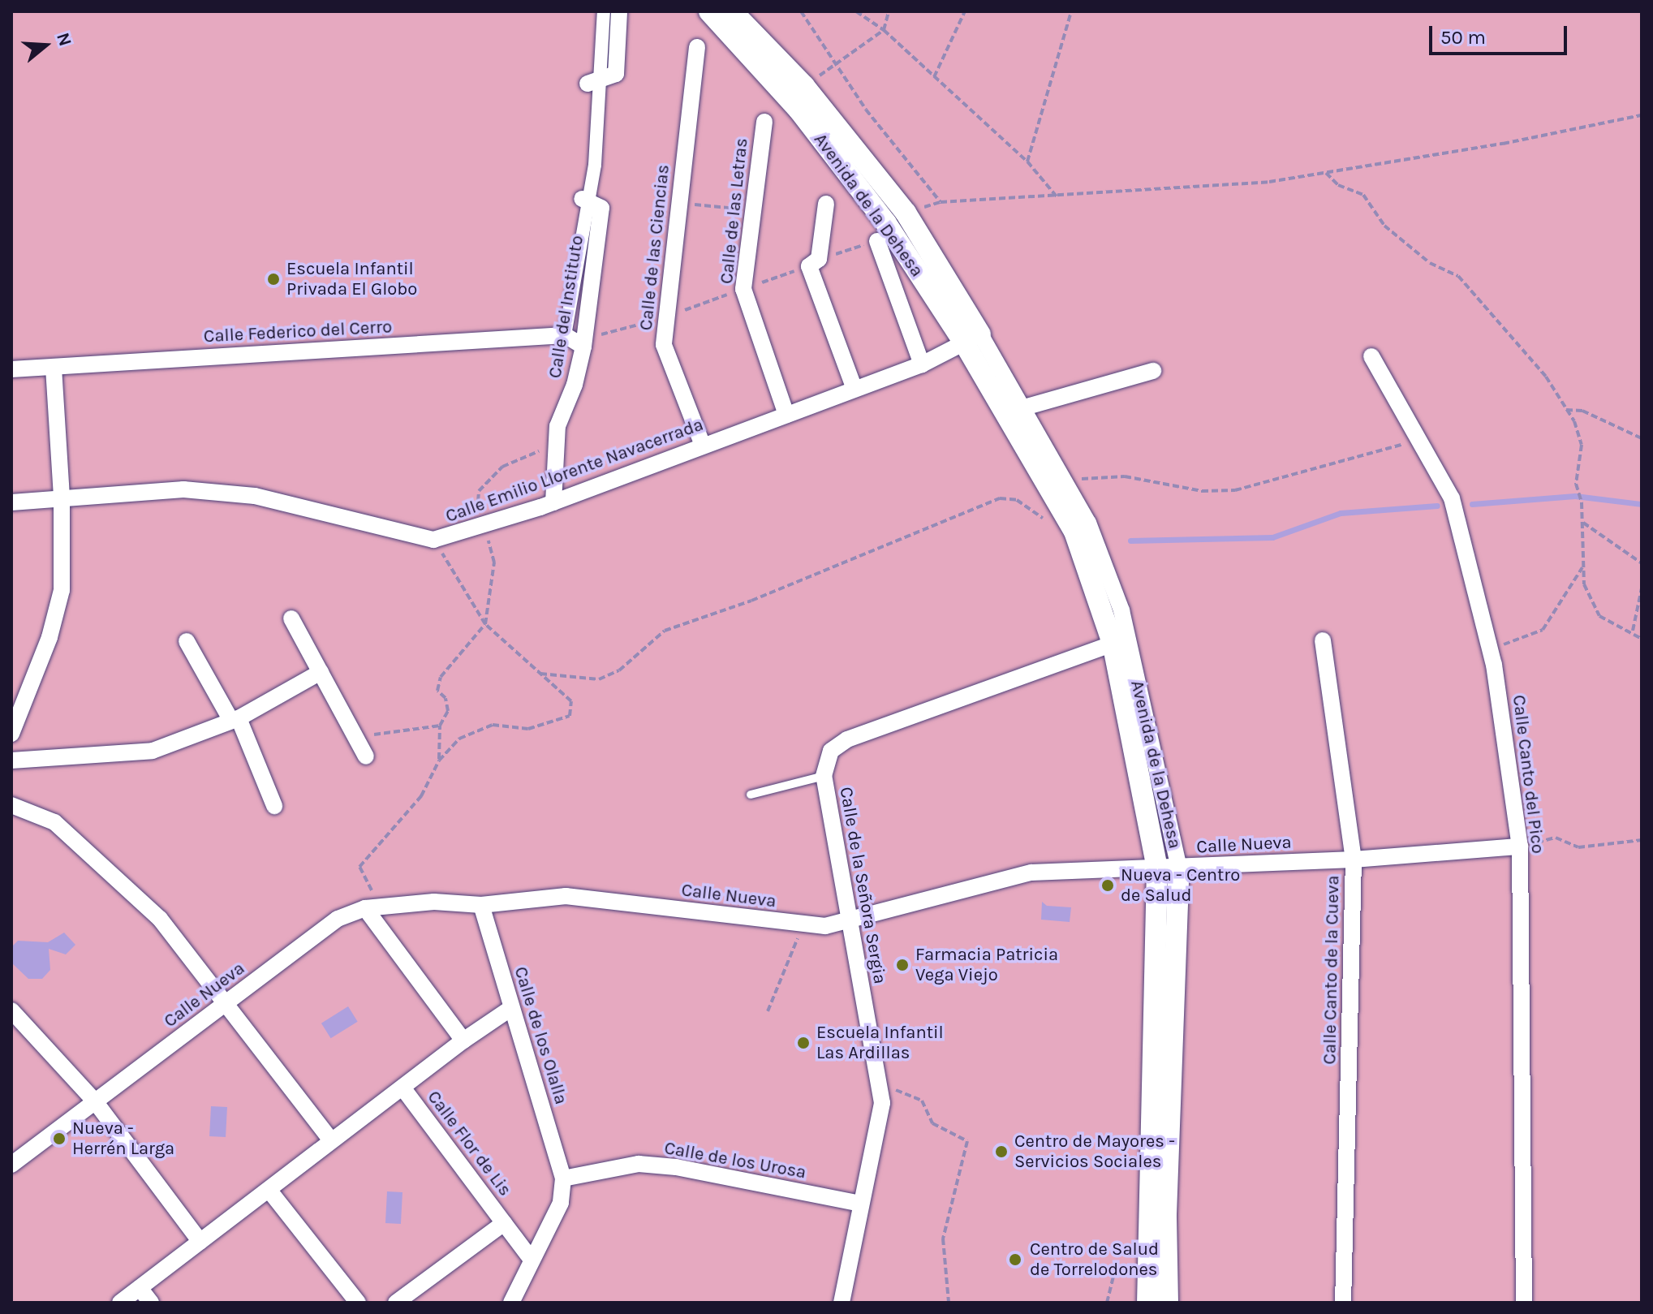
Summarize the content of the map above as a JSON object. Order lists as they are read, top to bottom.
{
  "streets": {
    "street": [
      "Avenida de la Dehesa",
      "Calle de las Letras",
      "Calle de las Ciencias",
      "Calle del Instituto",
      "Calle Federico del Cerro",
      "Calle Emilio Llorente Navacerrada",
      "Calle Canto del Pico",
      "Calle Nueva",
      "Calle de la Señora Sergia",
      "Calle Canto de la Cueva",
      "Calle de los Olalla",
      "Calle Flor de Lis",
      "Calle de los Urosa"
    ]
  },
  "crossings": [
    ["Avenida de la Dehesa", "Calle Emilio Llorente Navacerrada"],
    ["Avenida de la Dehesa", "Calle Nueva"],
    ["Avenida de la Dehesa", "Calle de la Señora Sergia"],
    ["Calle de las Letras", "Calle Emilio Llorente Navacerrada"],
    ["Calle de las Ciencias", "Calle Emilio Llorente Navacerrada"],
    ["Calle del Instituto", "Calle Federico del Cerro"],
    ["Calle del Instituto", "Calle Emilio Llorente Navacerrada"],
    ["Calle Canto del Pico", "Calle Nueva"],
    ["Calle Nueva", "Calle de la Señora Sergia"],
    ["Calle Nueva", "Calle Canto de la Cueva"],
    ["Calle Nueva", "Calle de los Olalla"],
    ["Calle de la Señora Sergia", "Calle de los Urosa"],
    ["Calle de los Olalla", "Calle Flor de Lis"],
    ["Calle de los Olalla", "Calle de los Urosa"]
  ],
  "places": [
    "Escuela Infantil Privada El Globo",
    "Nueva - Centro de Salud",
    "Farmacia Patricia Vega Viejo",
    "Escuela Infantil Las Ardillas",
    "Nueva - Herrén Larga",
    "Centro de Mayores - Servicios Sociales",
    "Centro de Salud de Torrelodones"
  ],
  "scale_bar": "50 m",
  "north": "right"
}
